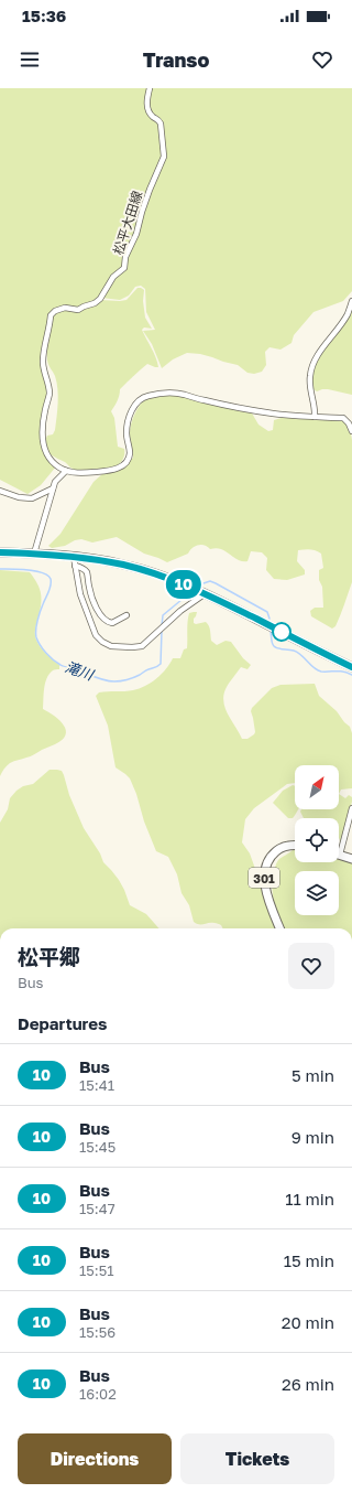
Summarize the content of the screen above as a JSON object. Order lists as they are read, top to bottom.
{
  "streets": {
    "highway": ["301"],
    "street": ["松平大田線"]
  },
  "water": ["滝川"],
  "lines": ["bus line 10"],
  "north": "top right",
  "page": {
    "status": "15:36",
    "header": "Transo",
    "on_map": "10",
    "heading": [
      ["松平郷", "Bus"],
      "Departures"
    ],
    "list": [
      {
        "mark": "10",
        "name": "Bus",
        "note": "15:41",
        "value": "5 min"
      },
      {
        "mark": "10",
        "name": "Bus",
        "note": "15:45",
        "value": "9 min"
      },
      {
        "mark": "10",
        "name": "Bus",
        "note": "15:47",
        "value": "11 min"
      },
      {
        "mark": "10",
        "name": "Bus",
        "note": "15:51",
        "value": "15 min"
      },
      {
        "mark": "10",
        "name": "Bus",
        "note": "15:56",
        "value": "20 min"
      },
      {
        "mark": "10",
        "name": "Bus",
        "note": "16:02",
        "value": "26 min"
      }
    ],
    "buttons": ["Directions", "Tickets"]
  }
}
